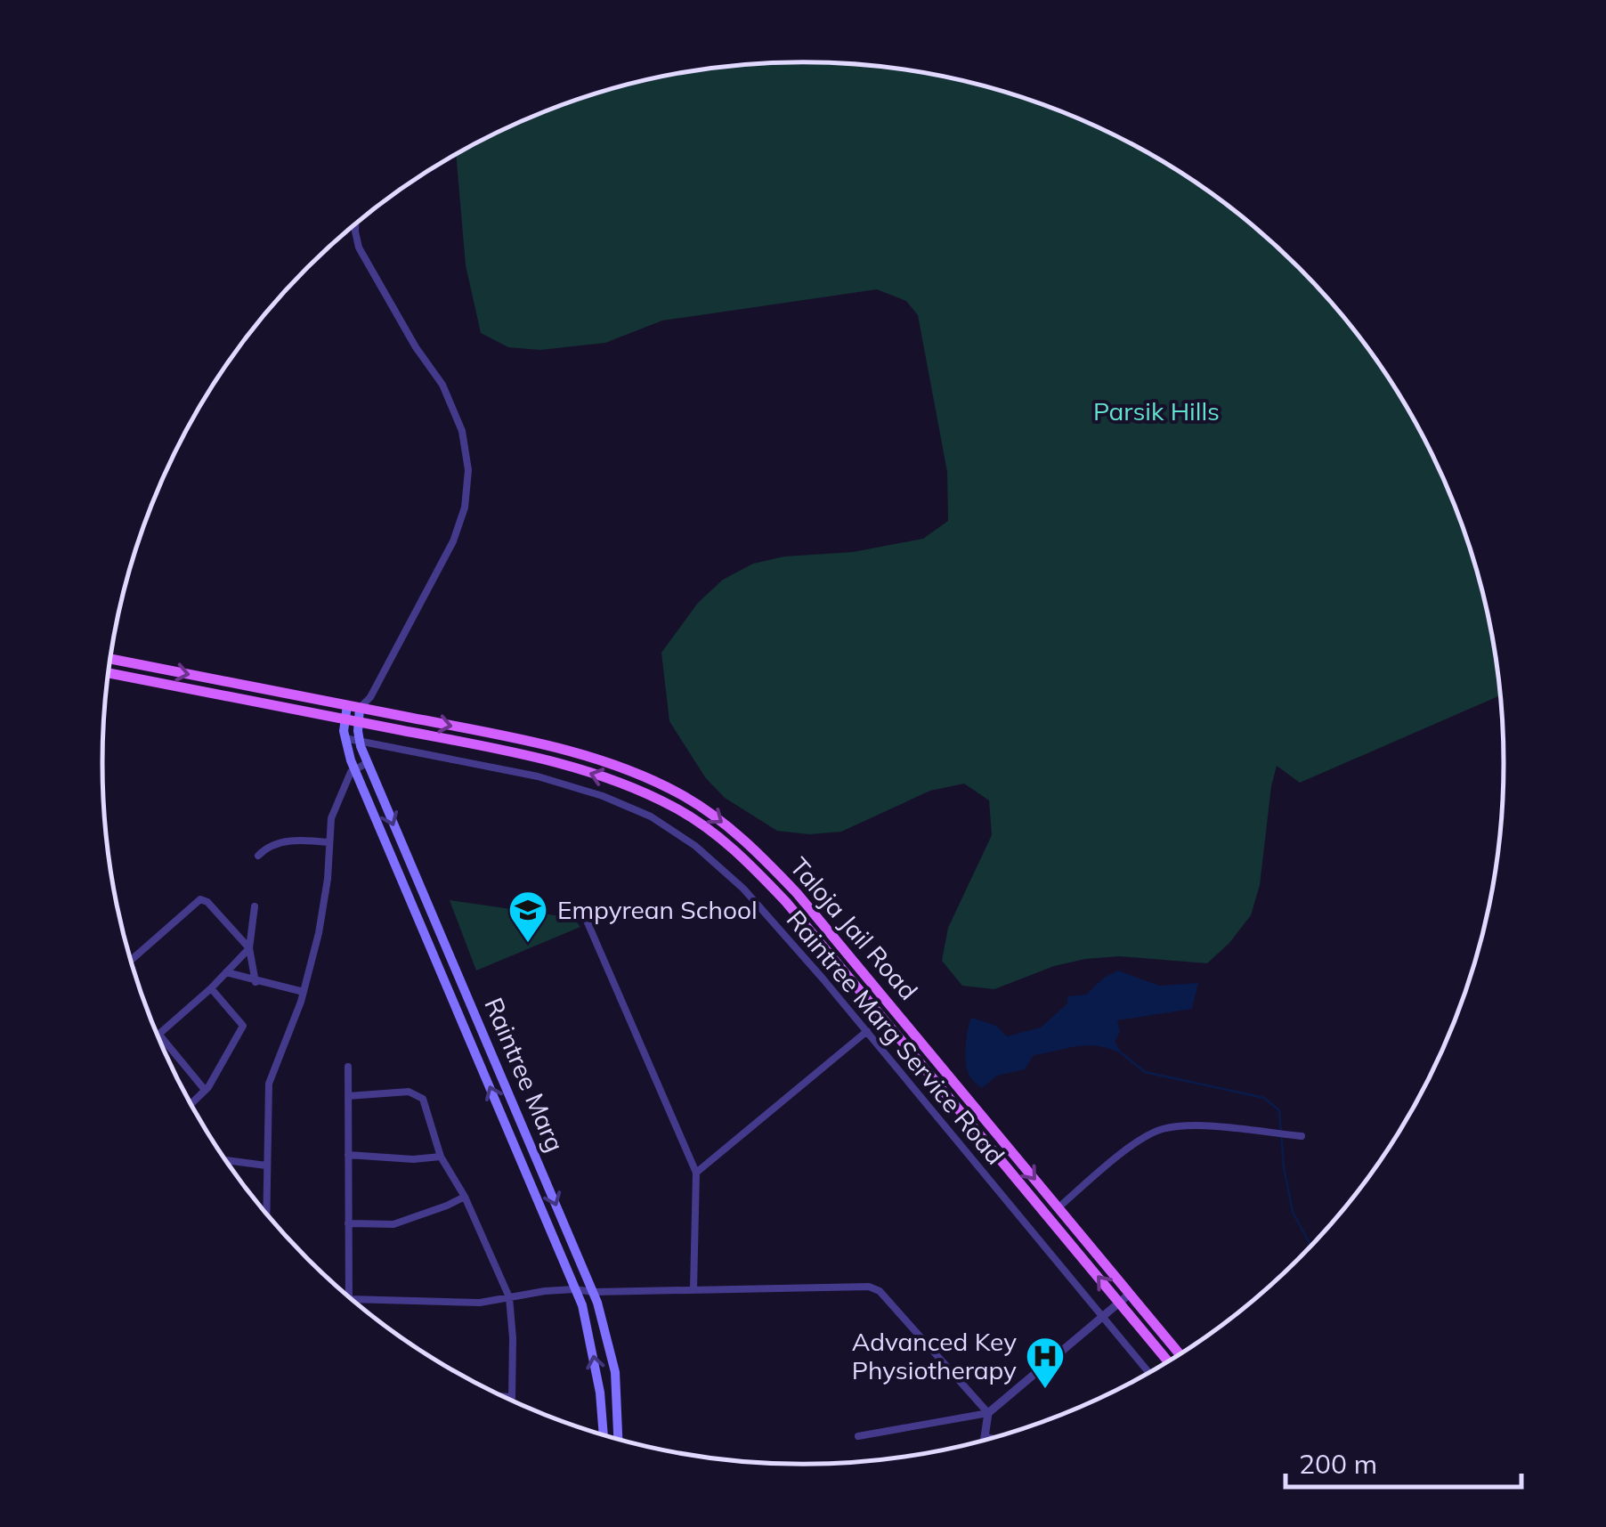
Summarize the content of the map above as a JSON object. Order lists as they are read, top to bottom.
{
  "streets": {
    "main road": ["Taloja Jail Road", "Raintree Marg"],
    "street": ["Raintree Marg Service Road"]
  },
  "crossings": [
    ["Taloja Jail Road", "Raintree Marg"],
    ["Raintree Marg Service Road", "Raintree Marg"]
  ],
  "parks": ["Parsik Hills"],
  "places": {
    "school or university": ["Empyrean School"],
    "hospital": ["Advanced Key Physiotherapy"]
  },
  "scale_bar": "200 m"
}
